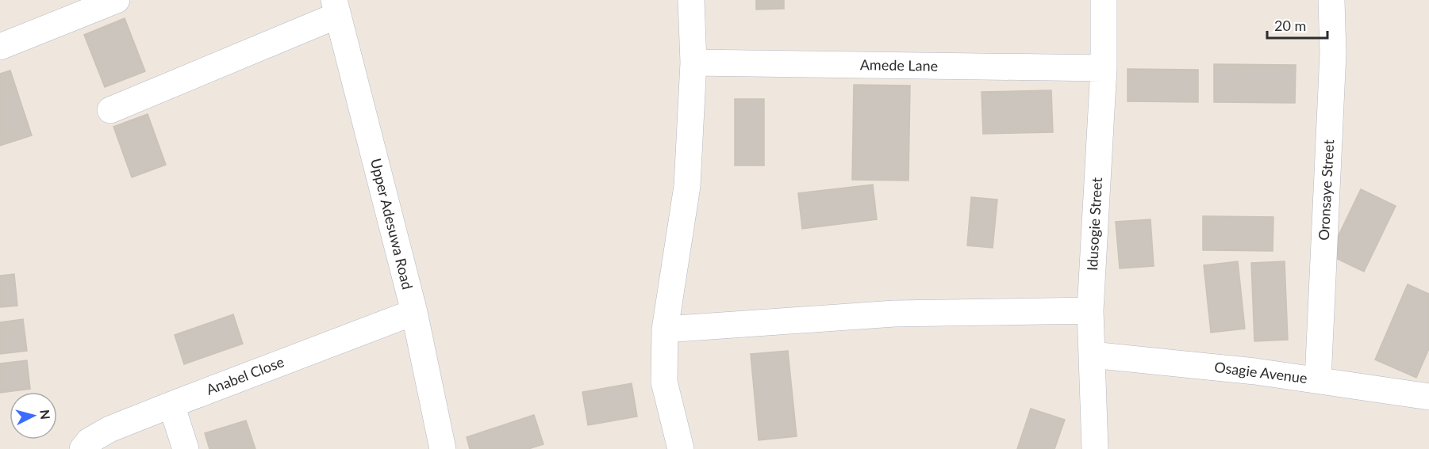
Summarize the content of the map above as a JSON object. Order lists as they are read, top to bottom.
{
  "streets": {
    "street": [
      "Amede Lane",
      "Oronsaye Street",
      "Upper Adesuwa Road",
      "Idusogie Street",
      "Osagie Avenue",
      "Anabel Close"
    ]
  },
  "crossings": [
    ["Amede Lane", "Idusogie Street"],
    ["Oronsaye Street", "Osagie Avenue"],
    ["Upper Adesuwa Road", "Anabel Close"],
    ["Idusogie Street", "Osagie Avenue"]
  ],
  "scale_bar": "20 m",
  "north": "right"
}
